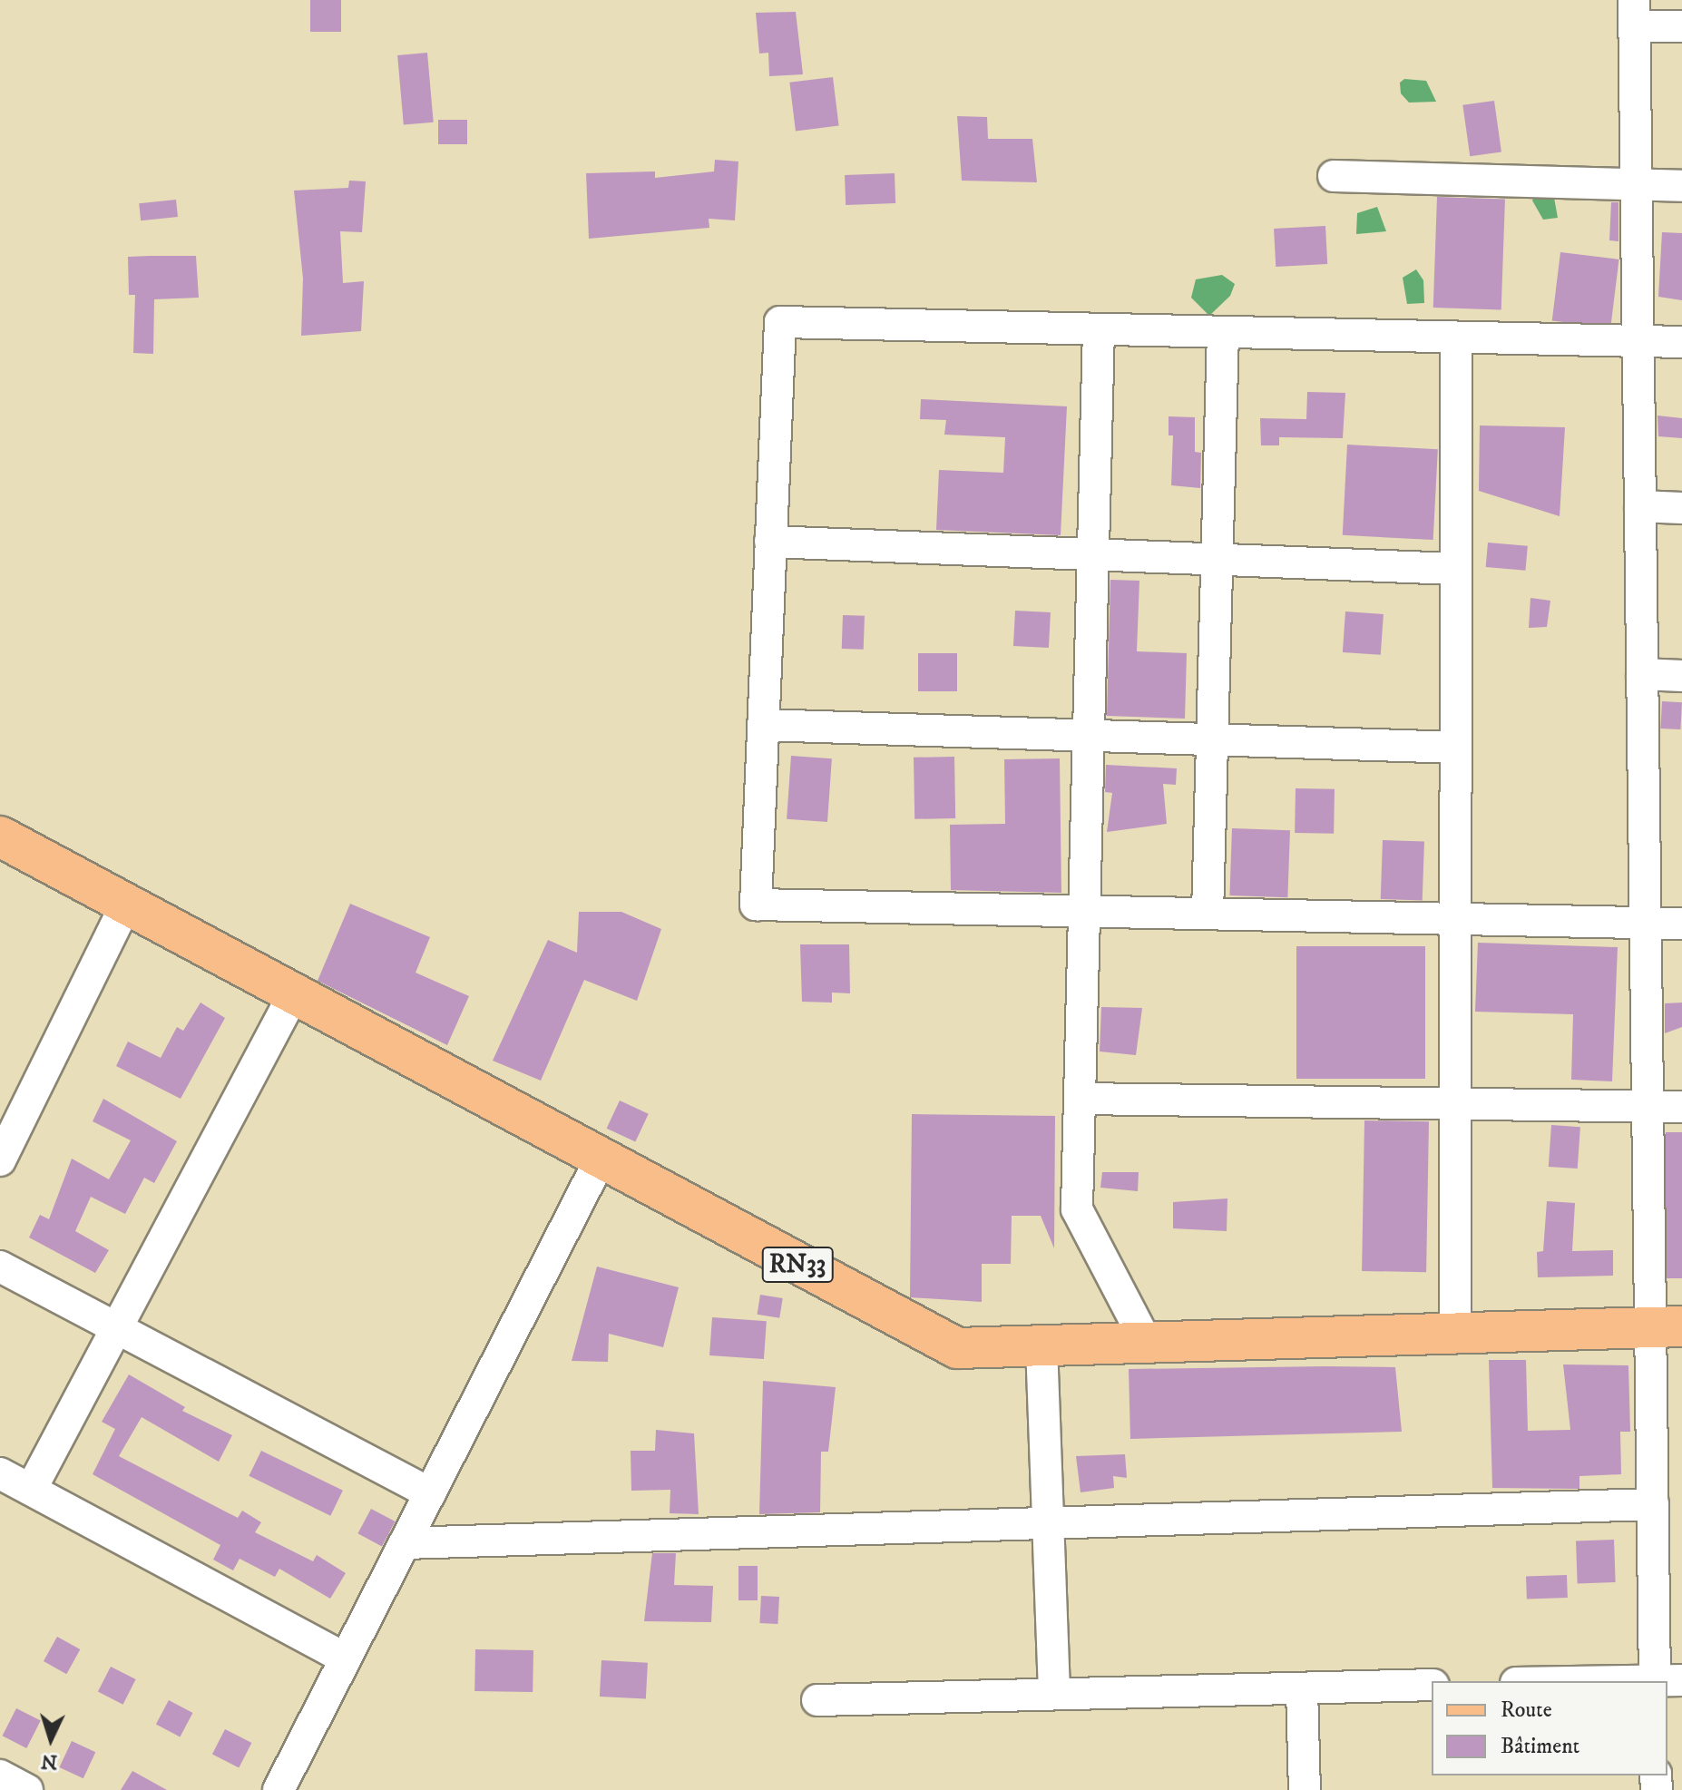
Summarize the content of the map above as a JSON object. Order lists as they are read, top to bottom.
{
  "streets": {
    "main road": ["RN33"]
  },
  "legend": ["Route", "Bâtiment"],
  "north": "bottom"
}
